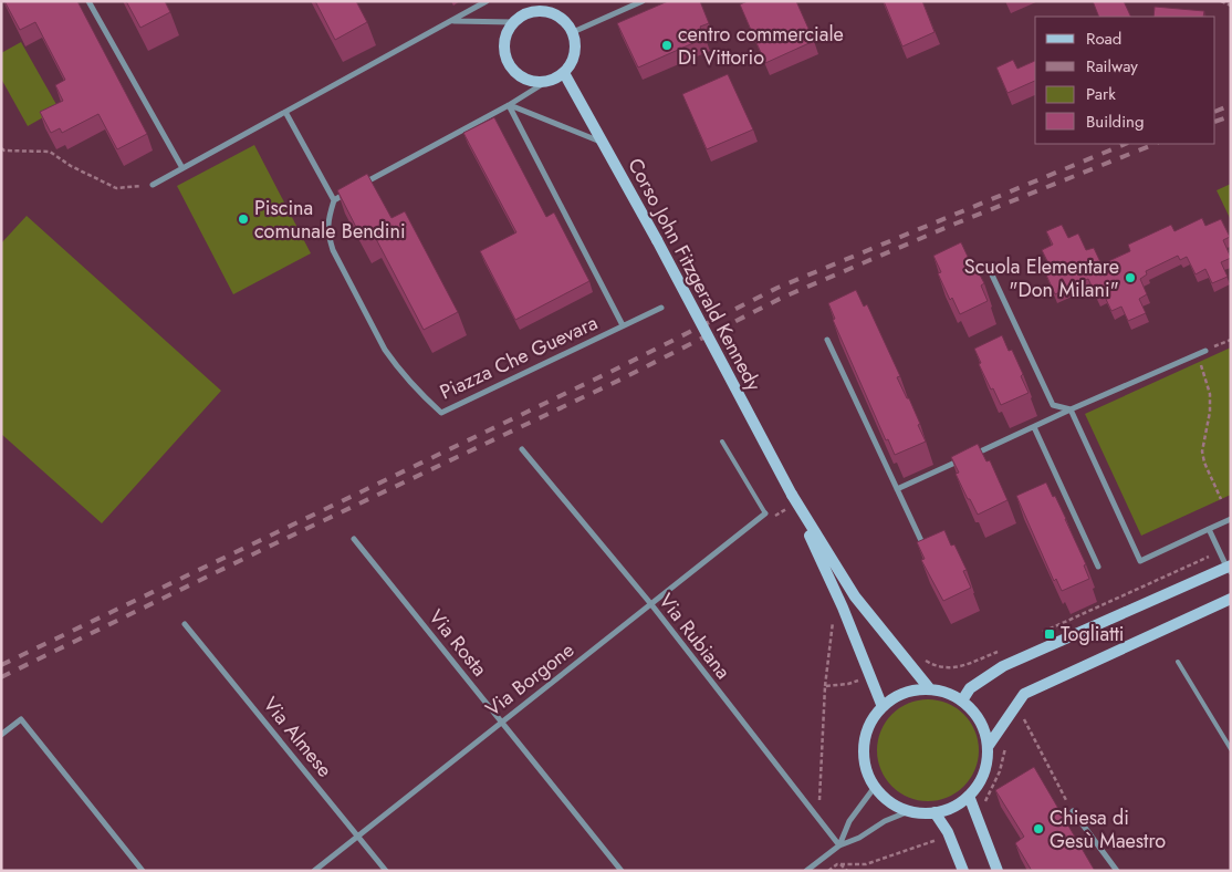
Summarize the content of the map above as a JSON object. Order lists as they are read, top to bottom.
{
  "streets": {
    "street": [
      "Corso John Fitzgerald Kennedy",
      "Piazza Che Guevara",
      "Via Rubiana",
      "Via Rosta",
      "Via Borgone",
      "Via Almese"
    ]
  },
  "crossings": [
    ["Via Rubiana", "Via Borgone"],
    ["Via Rosta", "Via Borgone"],
    ["Via Borgone", "Via Almese"]
  ],
  "places": {
    "other": [
      "centro commerciale Di Vittorio",
      "Piscina comunale Bendini",
      "Scuola Elementare \"Don Milani\"",
      "Chiesa di Gesù Maestro"
    ],
    "transit": ["Togliatti"]
  },
  "legend": [
    "Road",
    "Railway",
    "Park",
    "Building"
  ]
}
